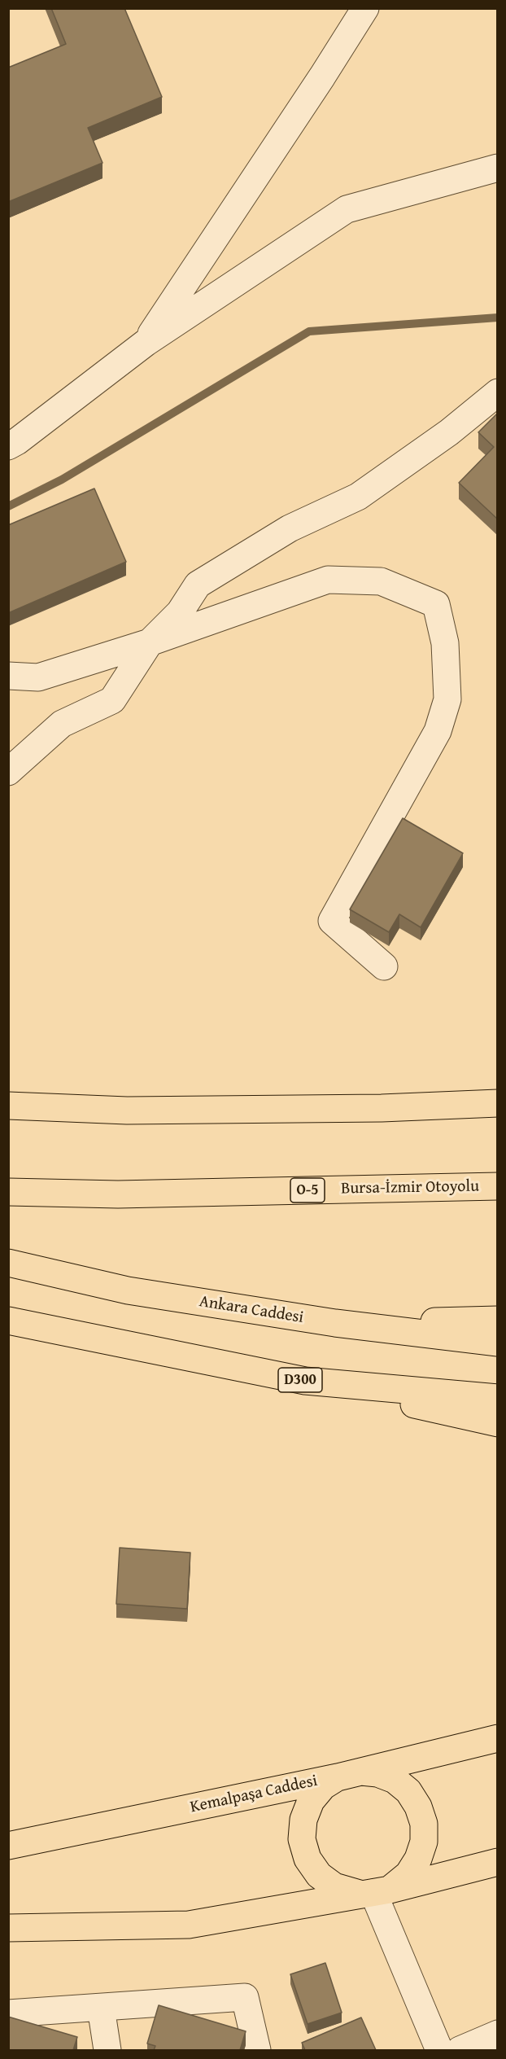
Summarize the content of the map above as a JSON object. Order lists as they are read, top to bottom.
{
  "streets": {
    "main road": [
      "Bursa-İzmir Otoyolu",
      "O-5",
      "Ankara Caddesi",
      "D300",
      "Kemalpaşa Caddesi"
    ]
  }
}
